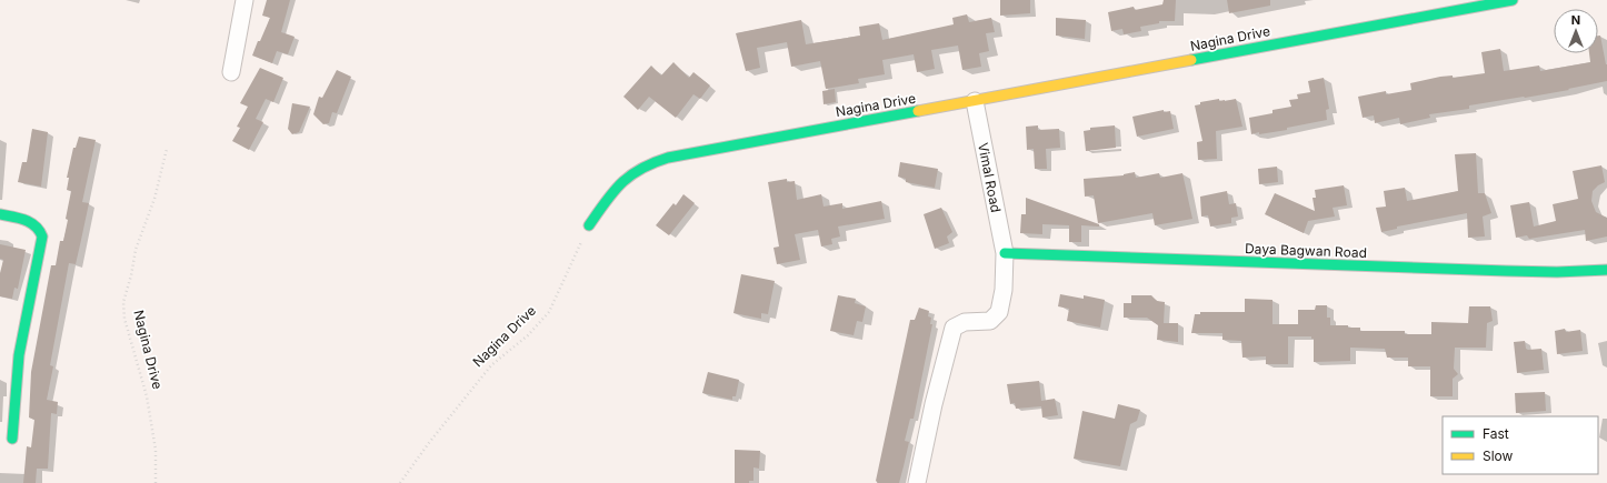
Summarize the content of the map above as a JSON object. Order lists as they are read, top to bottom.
{
  "streets": {
    "street": ["Nagina Drive", "Vimal Road", "Daya Bagwan Road"]
  },
  "crossings": [
    ["Nagina Drive", "Vimal Road"],
    ["Vimal Road", "Daya Bagwan Road"]
  ],
  "legend": ["Fast", "Slow"],
  "north": "top"
}
